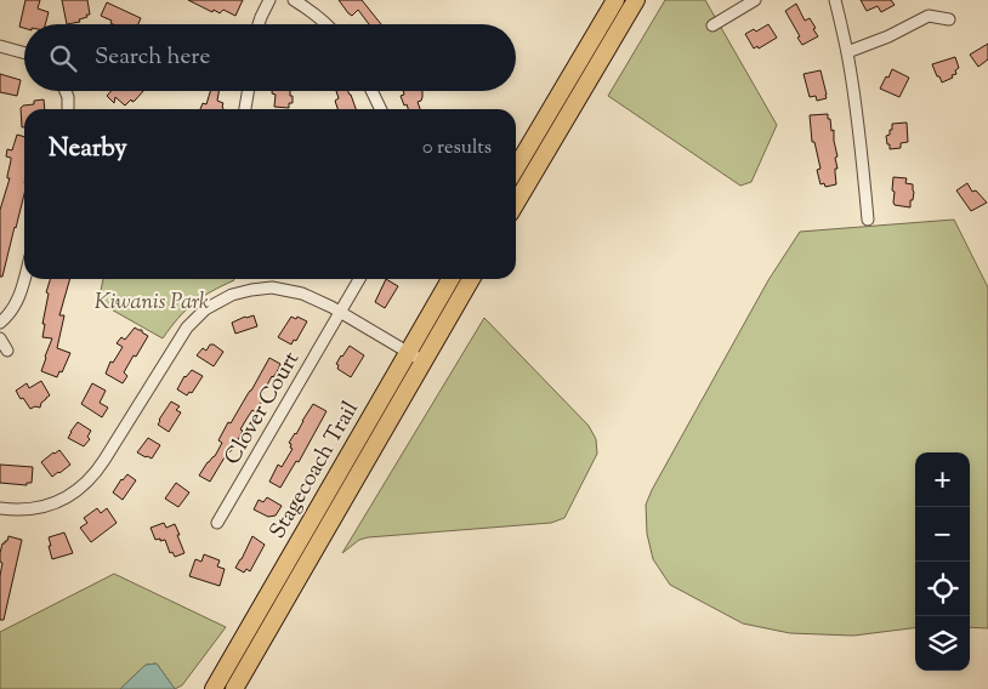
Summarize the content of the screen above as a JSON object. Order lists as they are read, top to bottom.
{
  "streets": {
    "main road": ["Stagecoach Trail"],
    "street": ["Clover Court"]
  },
  "parks": ["Kiwanis Park"],
  "page": {
    "search": "Search here",
    "heading": ["Nearby", "0 results"],
    "map_buttons": ["+", "−"]
  }
}
